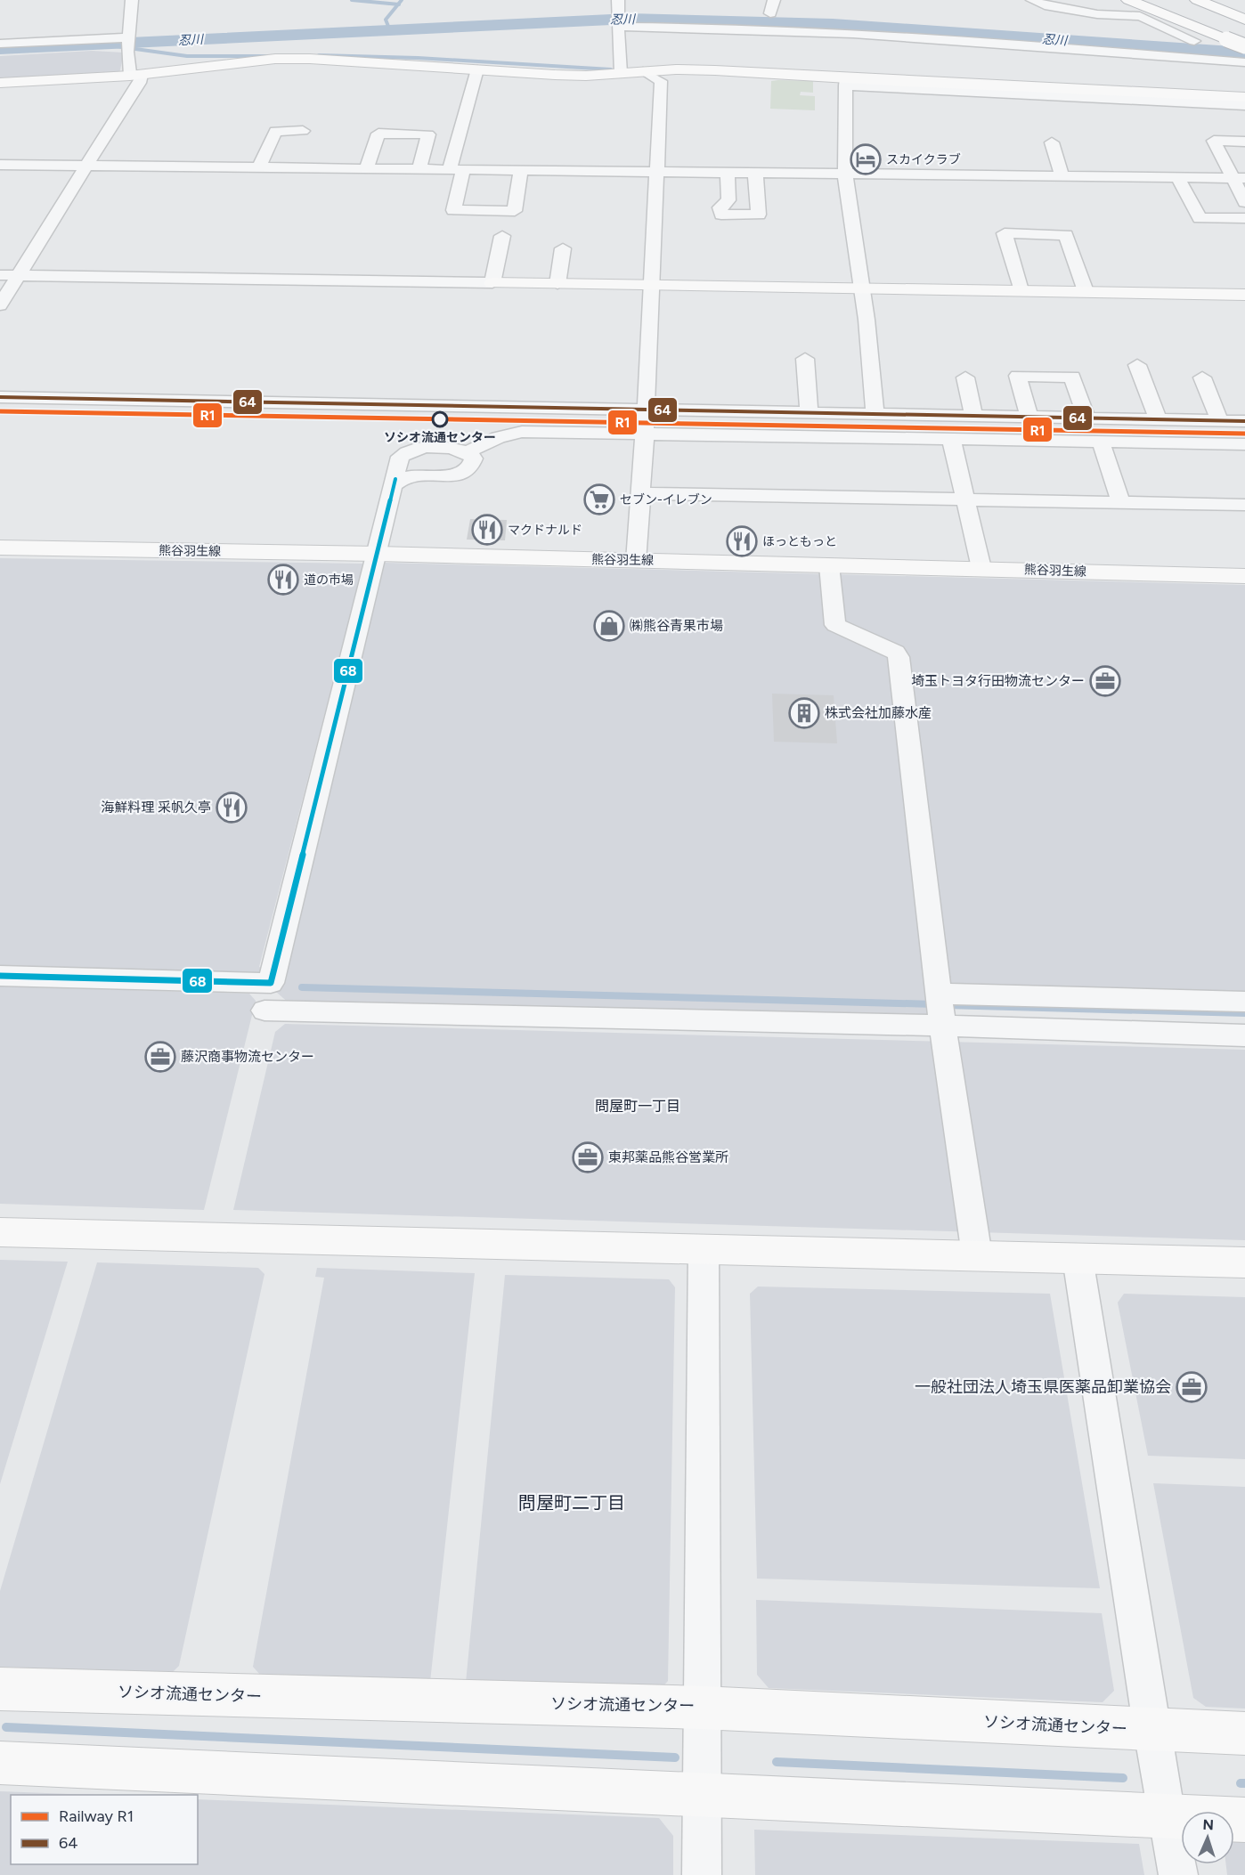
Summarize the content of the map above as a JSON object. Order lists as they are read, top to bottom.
{
  "streets": {
    "main road": ["熊谷羽生線", "ソシオ流通センター"]
  },
  "districts": ["問屋町一丁目", "問屋町二丁目"],
  "water": ["忍川"],
  "places": {
    "hotel": ["スカイクラブ"],
    "other": ["ソシオ流通センター"],
    "supermarket": ["セブン-イレブン"],
    "restaurant": [
      "マクドナルド",
      "ほっともっと",
      "道の市場",
      "海鮮料理 采帆久亭"
    ],
    "shop": ["㈱熊谷青果市場"],
    "office": [
      "埼玉トヨタ行田物流センター",
      "藤沢商事物流センター",
      "東邦薬品熊谷営業所",
      "一般社団法人埼玉県医薬品卸業協会"
    ],
    "building": ["株式会社加藤水産"]
  },
  "lines": ["transit line 64", "rail line R1", "transit line 68"],
  "legend": ["Railway R1", "64"],
  "north": "top"
}
